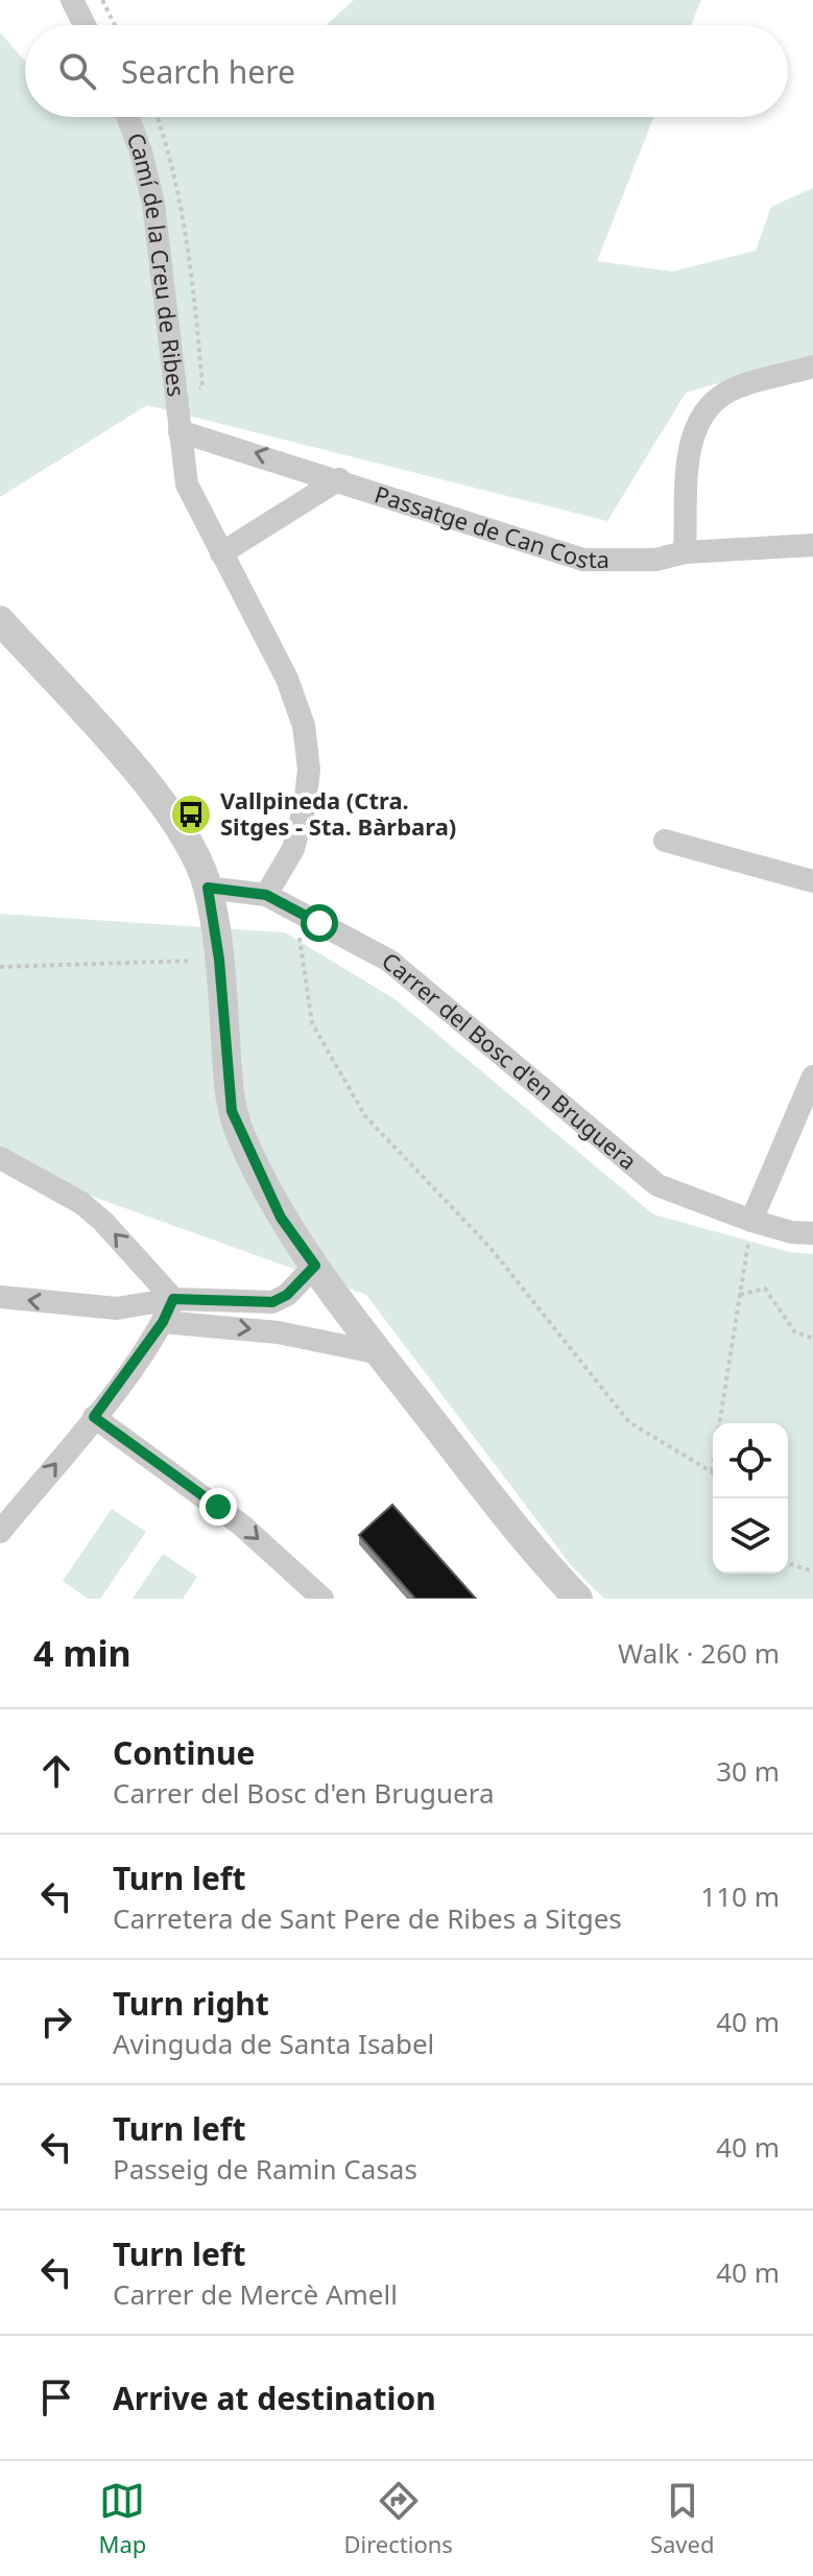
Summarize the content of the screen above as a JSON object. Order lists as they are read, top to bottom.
{
  "streets": {
    "street": ["Camí de la Creu de Ribes", "Passatge de Can Costa", "Carrer del Bosc d'en Bruguera"]
  },
  "crossings": [
    ["Camí de la Creu de Ribes", "Passatge de Can Costa"],
    ["Camí de la Creu de Ribes", "Carrer del Bosc d'en Bruguera"]
  ],
  "places": {
    "bus stop": ["Vallpineda (Ctra. Sitges - Sta. Bàrbara)"]
  },
  "page": {
    "search": "Search here",
    "heading": ["4 min", "Walk · 260 m"],
    "list": [
      ["Continue", "Carrer del Bosc d'en Bruguera", "30 m"],
      ["Turn left", "Carretera de Sant Pere de Ribes a Sitges", "110 m"],
      ["Turn right", "Avinguda de Santa Isabel", "40 m"],
      ["Turn left", "Passeig de Ramin Casas", "40 m"],
      ["Turn left", "Carrer de Mercè Amell", "40 m"],
      "Arrive at destination"
    ],
    "nav": ["Map", "Directions", "Saved"]
  }
}
